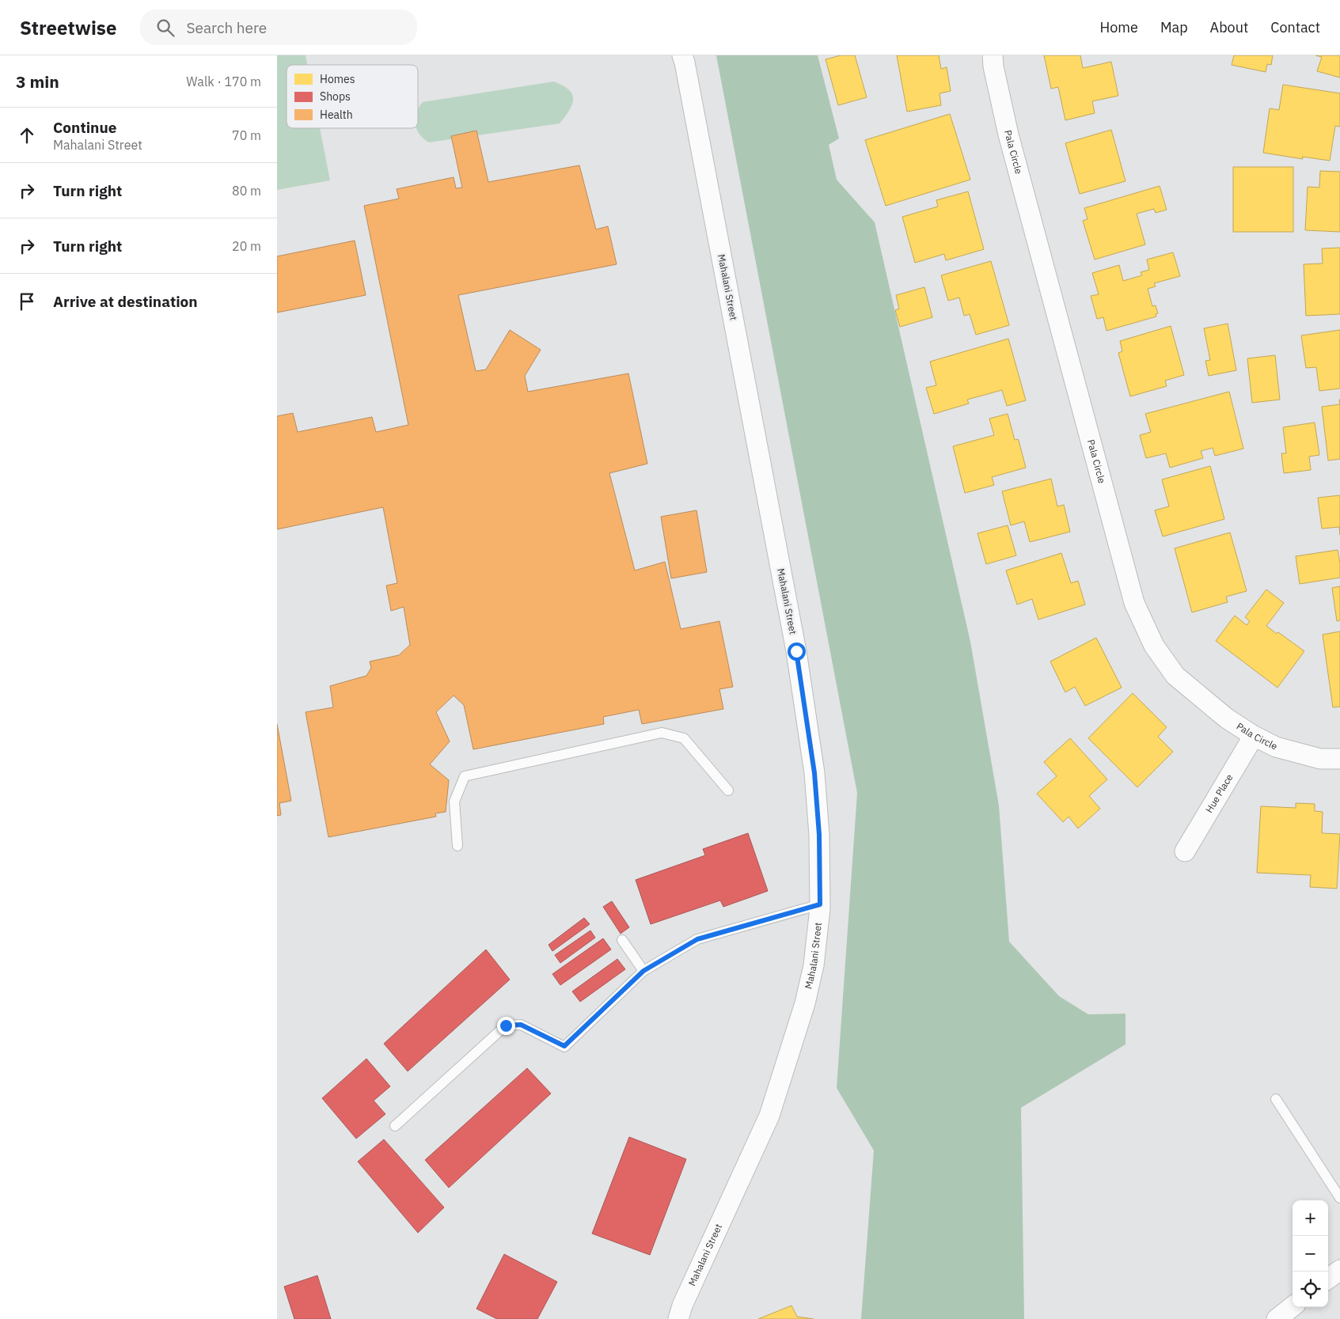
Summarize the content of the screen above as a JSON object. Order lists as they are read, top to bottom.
{
  "streets": {
    "street": ["Pala Circle", "Mahalani Street", "Hue Place"]
  },
  "crossings": [
    ["Pala Circle", "Hue Place"]
  ],
  "legend": ["Homes", "Shops", "Health"],
  "page": {
    "header": "Streetwise",
    "search": "Search here",
    "nav": [
      "Home",
      "Map",
      "About",
      "Contact"
    ],
    "heading": ["3 min", "Walk · 170 m"],
    "list": [
      ["Continue", "Mahalani Street", "70 m"],
      ["Turn right", "80 m"],
      ["Turn right", "20 m"],
      "Arrive at destination"
    ],
    "map_buttons": ["+", "−"]
  }
}
